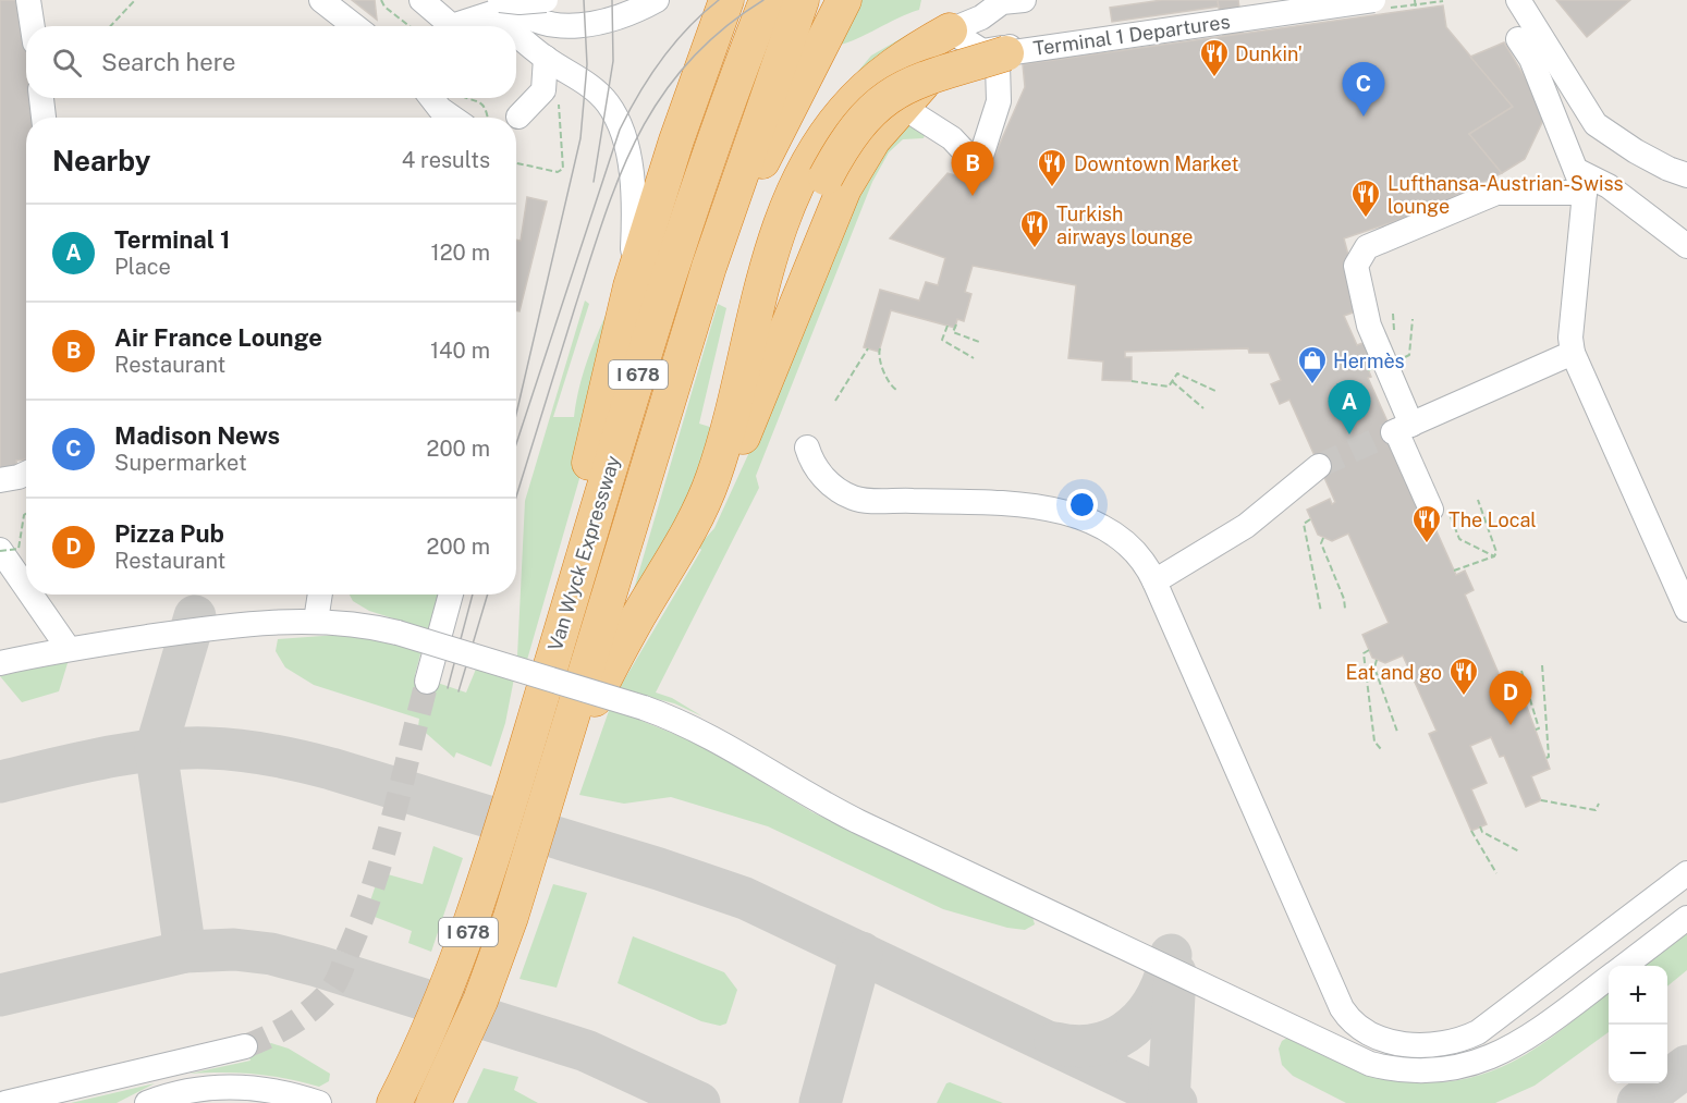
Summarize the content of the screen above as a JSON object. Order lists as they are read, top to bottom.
{
  "streets": {
    "highway": ["I 678", "Van Wyck Expressway"],
    "street": ["Terminal 1 Departures"]
  },
  "places": {
    "restaurant": [
      "Dunkin'",
      "Downtown Market",
      "Lufthansa-Austrian-Swiss lounge",
      "Turkish airways lounge",
      "The Local",
      "Eat and go"
    ],
    "shop": ["Hermès"]
  },
  "page": {
    "search": "Search here",
    "pins": [
      "C",
      "B",
      "A",
      "D"
    ],
    "heading": ["Nearby", "4 results"],
    "list": [
      {
        "mark": "A",
        "name": "Terminal 1",
        "note": "Place",
        "value": "120 m"
      },
      {
        "mark": "B",
        "name": "Air France Lounge",
        "note": "Restaurant",
        "value": "140 m"
      },
      {
        "mark": "C",
        "name": "Madison News",
        "note": "Supermarket",
        "value": "200 m"
      },
      {
        "mark": "D",
        "name": "Pizza Pub",
        "note": "Restaurant",
        "value": "200 m"
      }
    ],
    "map_buttons": ["+", "−"]
  }
}
